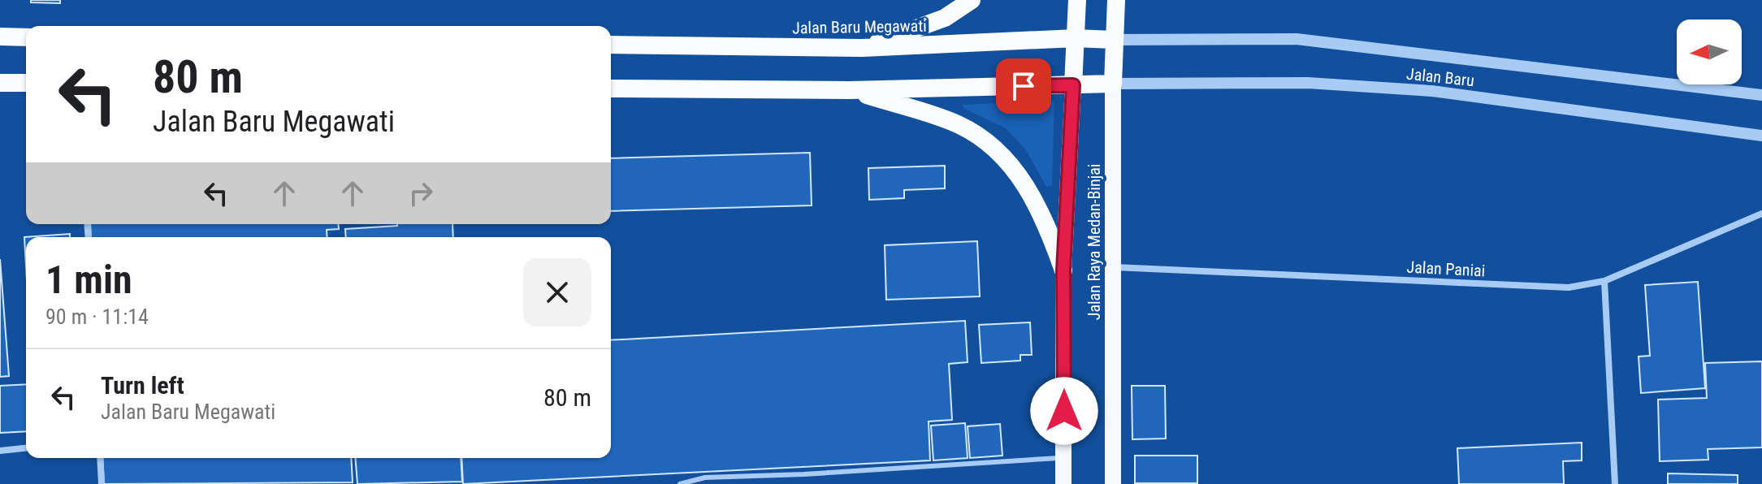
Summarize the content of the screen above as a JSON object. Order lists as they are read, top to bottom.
{
  "streets": {
    "highway": ["Jalan Baru Megawati", "Jalan Raya Medan-Binjai"],
    "street": ["Jalan Baru", "Jalan Paniai"]
  },
  "crossings": [
    ["Jalan Baru Megawati", "Jalan Baru"],
    ["Jalan Baru Megawati", "Jalan Raya Medan-Binjai"],
    ["Jalan Baru", "Jalan Raya Medan-Binjai"],
    ["Jalan Raya Medan-Binjai", "Jalan Paniai"]
  ],
  "north": "left",
  "page": {
    "turn": ["80 m", "Jalan Baru Megawati"],
    "heading": ["1 min", "90 m · 11:14"],
    "list": [
      {
        "name": "Turn left",
        "note": "Jalan Baru Megawati",
        "value": "80 m"
      }
    ]
  }
}
